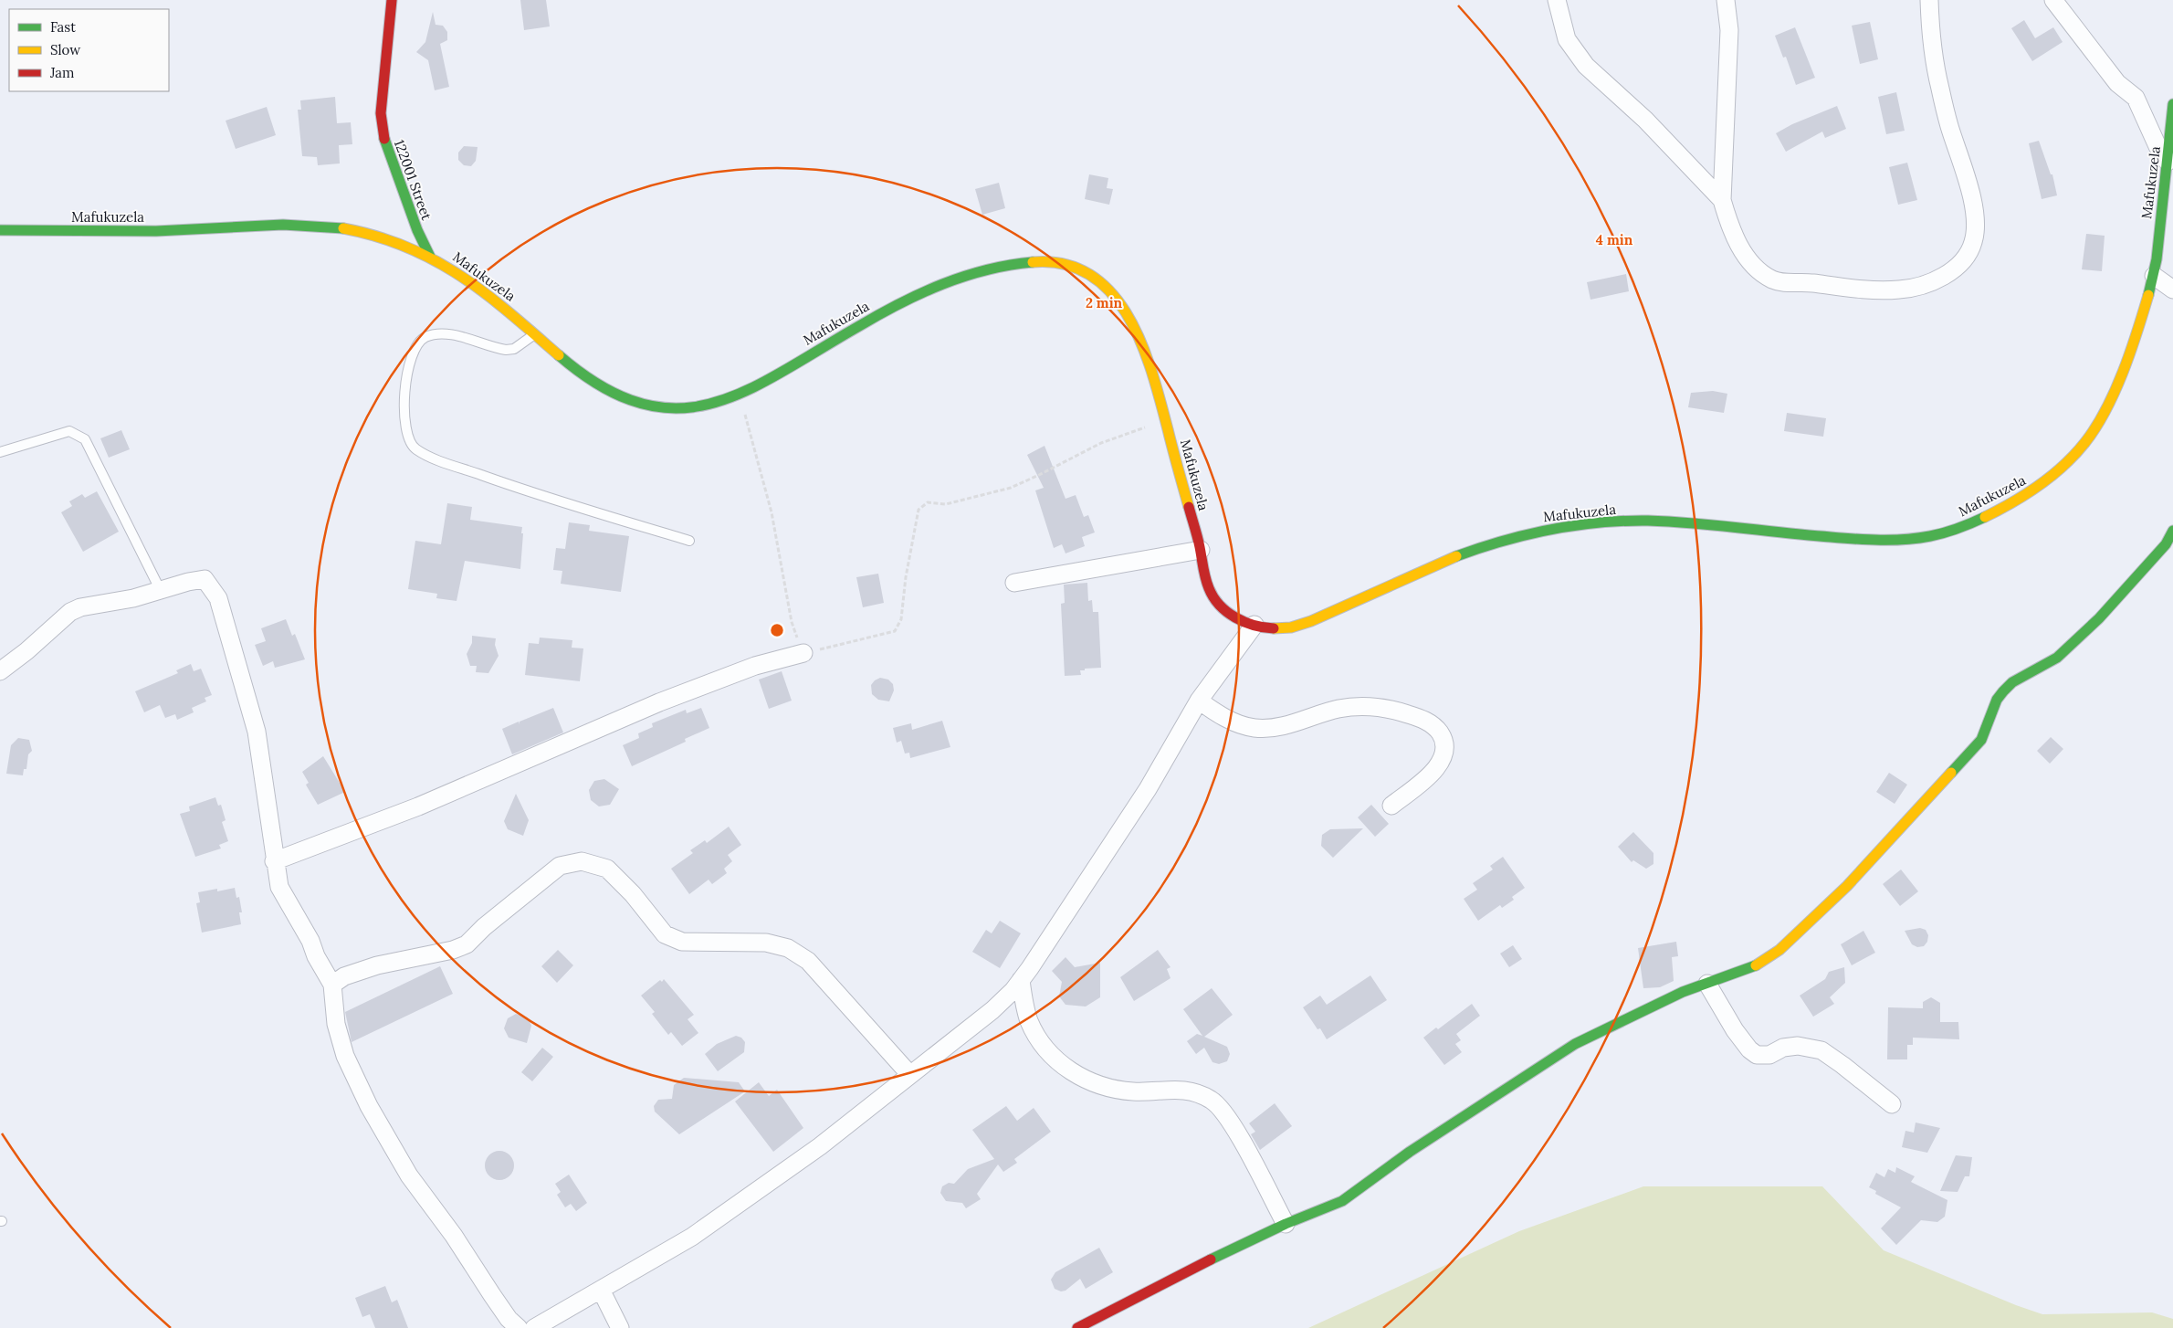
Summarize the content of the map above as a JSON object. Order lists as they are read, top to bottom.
{
  "streets": {
    "main road": ["122001 Street", "Mafukuzela"]
  },
  "crossings": [
    ["122001 Street", "Mafukuzela"]
  ],
  "legend": ["Fast", "Slow", "Jam"],
  "rings": ["4 min", "2 min"]
}
